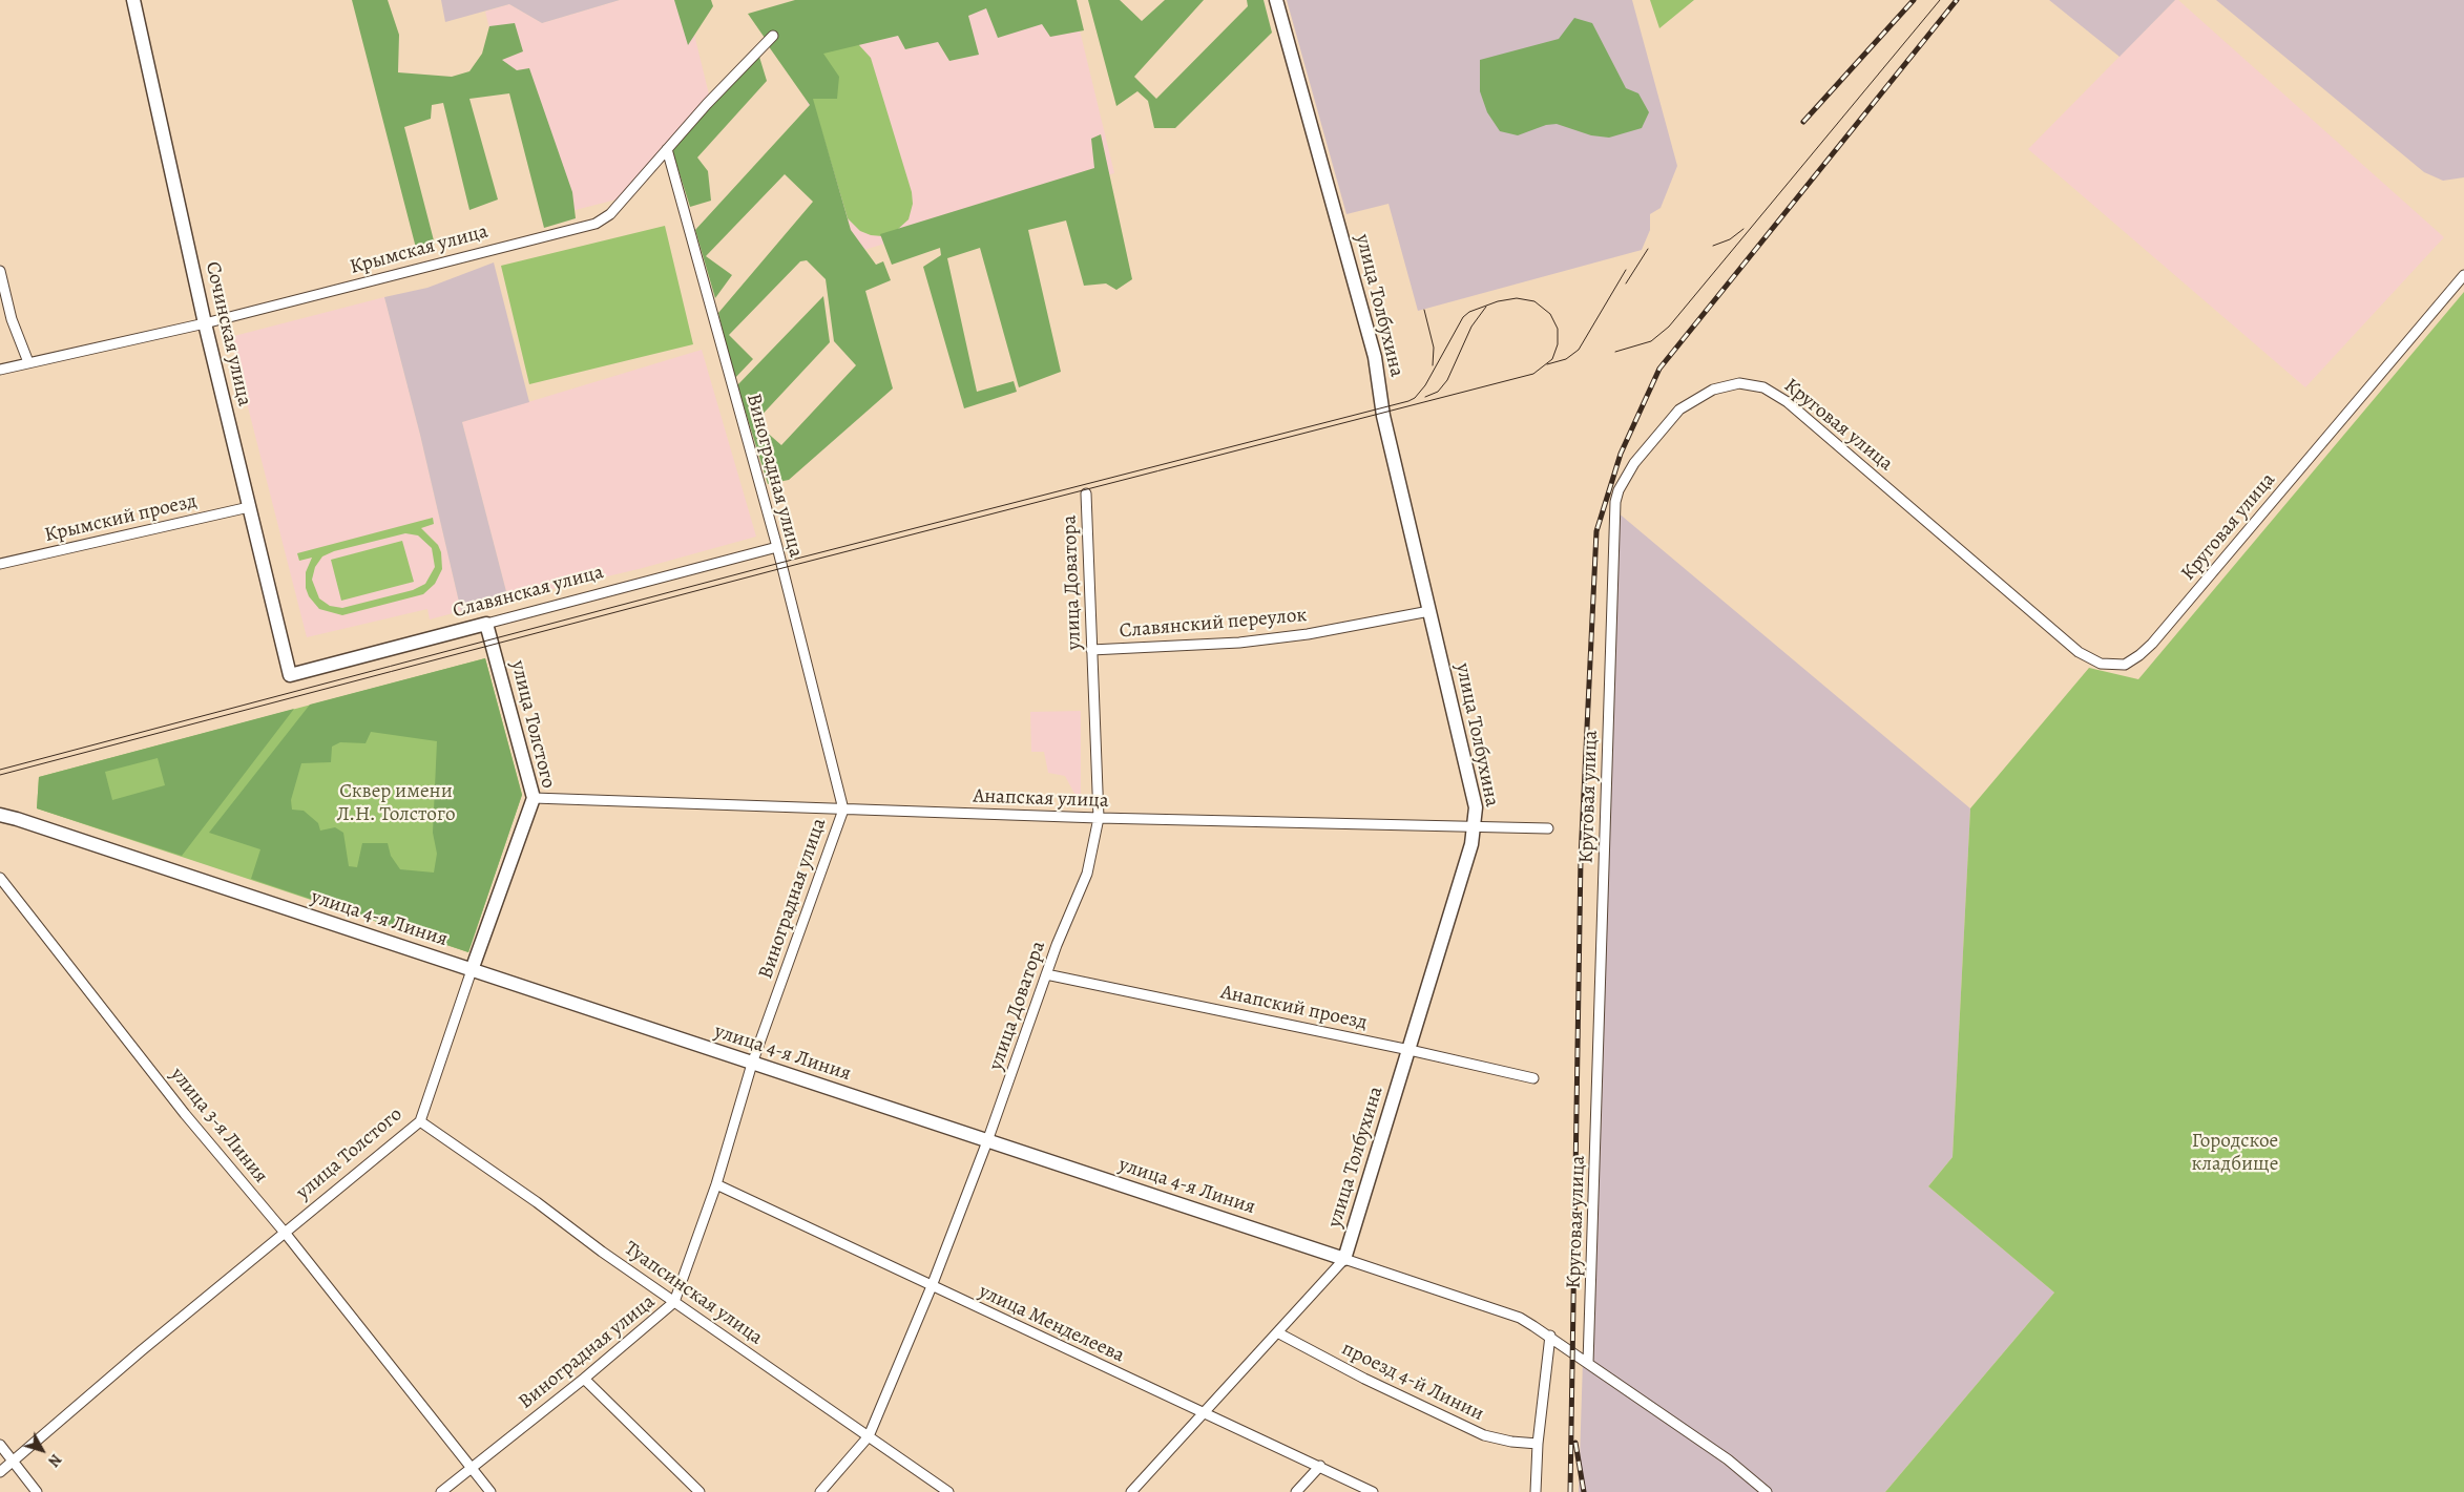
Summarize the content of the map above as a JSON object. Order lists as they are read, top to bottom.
{
  "streets": {
    "street": [
      "Крымская улица",
      "улица Толбухина",
      "Сочинская улица",
      "Круговая улица",
      "Виноградная улица",
      "Крымский проезд",
      "улица Доватора",
      "Славянская улица",
      "Славянский переулок",
      "улица Толстого",
      "Анапская улица",
      "улица 4-я Линия",
      "Анапский проезд",
      "улица 3-я Линия",
      "Туапсинская улица",
      "улица Менделеева",
      "проезд 4-й Линии"
    ]
  },
  "crossings": [
    ["Крымская улица", "Сочинская улица"],
    ["Крымская улица", "Виноградная улица"],
    ["улица Толбухина", "Славянский переулок"],
    ["улица Толбухина", "Анапская улица"],
    ["улица Толбухина", "улица 4-я Линия"],
    ["улица Толбухина", "Анапский проезд"],
    ["улица Толбухина", "улица Менделеева"],
    ["улица Толбухина", "проезд 4-й Линии"],
    ["Сочинская улица", "Крымский проезд"],
    ["Сочинская улица", "Славянская улица"],
    ["Круговая улица", "улица 4-я Линия"],
    ["Виноградная улица", "Славянская улица"],
    ["Виноградная улица", "Анапская улица"],
    ["Виноградная улица", "улица 4-я Линия"],
    ["Виноградная улица", "улица 3-я Линия"],
    ["Виноградная улица", "Туапсинская улица"],
    ["Виноградная улица", "улица Менделеева"],
    ["улица Доватора", "Славянский переулок"],
    ["улица Доватора", "Анапская улица"],
    ["улица Доватора", "улица 4-я Линия"],
    ["улица Доватора", "Анапский проезд"],
    ["улица Доватора", "Туапсинская улица"],
    ["улица Доватора", "улица Менделеева"],
    ["Славянская улица", "улица Толстого"],
    ["улица Толстого", "Анапская улица"],
    ["улица Толстого", "улица 4-я Линия"],
    ["улица Толстого", "улица 3-я Линия"],
    ["улица Толстого", "Туапсинская улица"]
  ],
  "parks": ["Сквер имени Л.Н. Толстого", "Городское кладбище"],
  "north": "bottom right"
}
